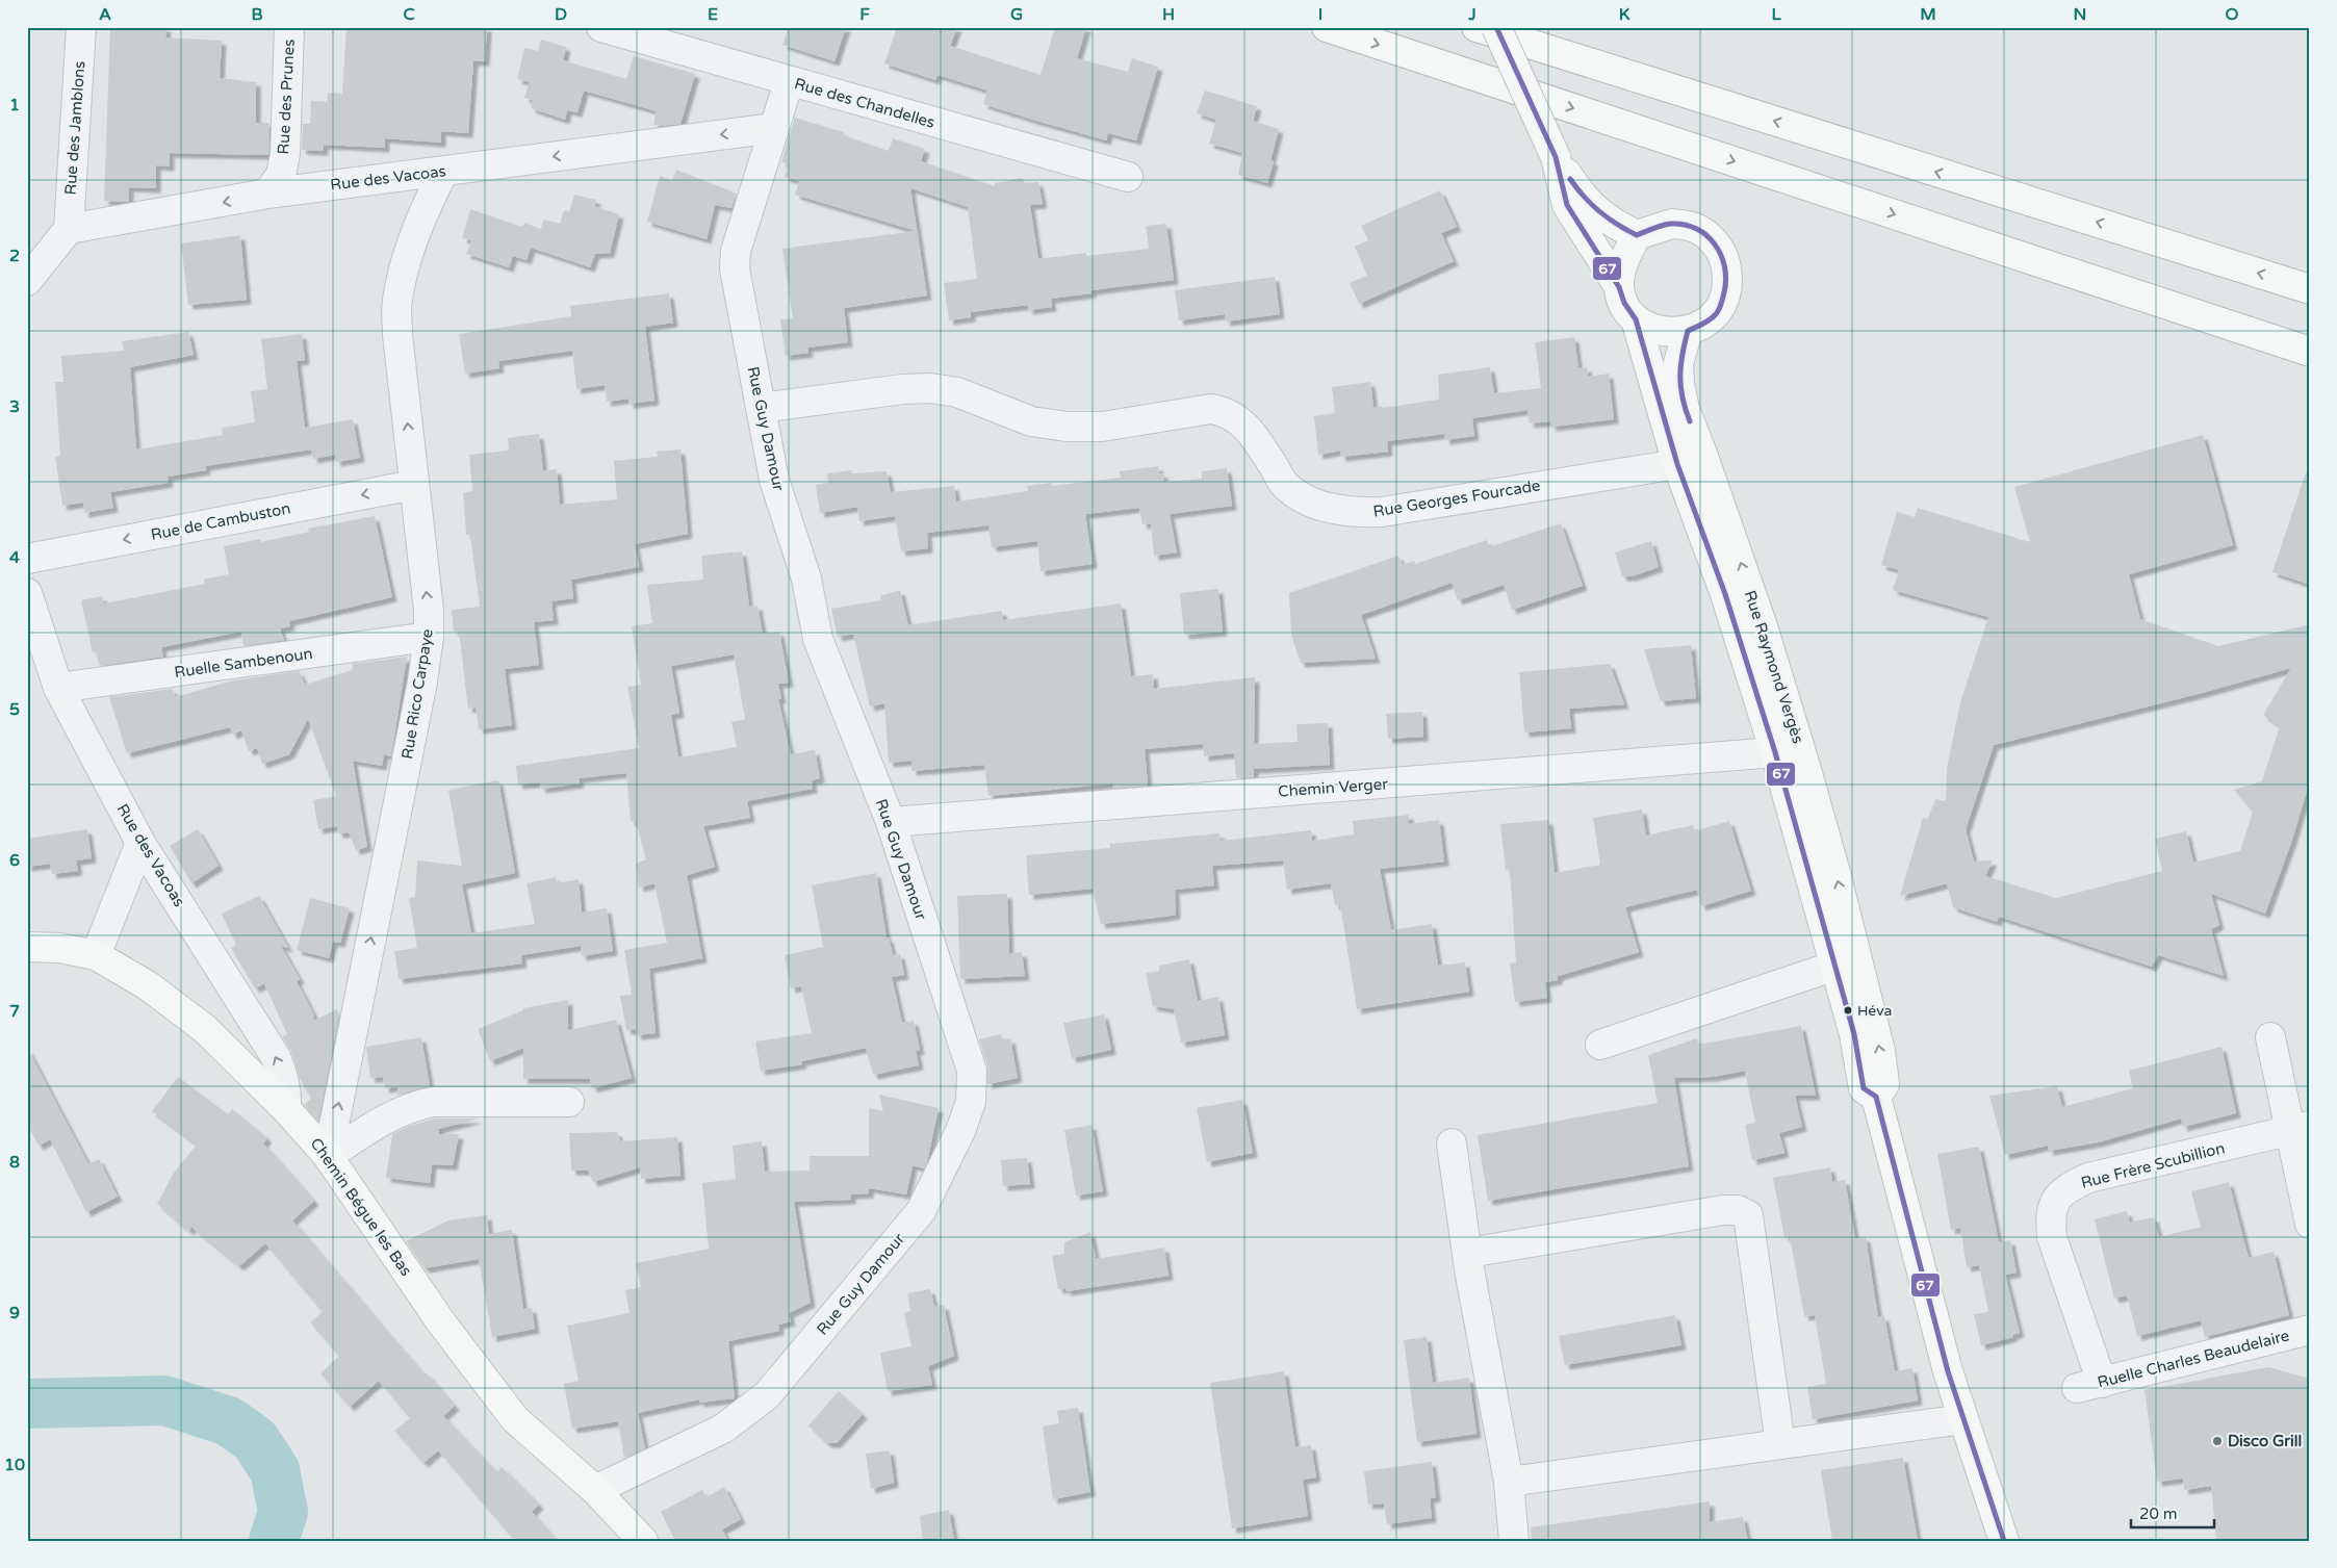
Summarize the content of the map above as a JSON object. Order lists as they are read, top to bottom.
{
  "streets": {
    "main road": ["Rue Raymond Vergès", "Chemin Bégue les Bas"],
    "street": [
      "Rue des Prunes",
      "Rue des Chandelles",
      "Rue des Jamblons",
      "Rue des Vacoas",
      "Rue Guy Damour",
      "Rue Georges Fourcade",
      "Rue de Cambuston",
      "Ruelle Sambenoun",
      "Rue Rico Carpaye",
      "Chemin Verger",
      "Rue Frère Scubillion",
      "Ruelle Charles Beaudelaire"
    ]
  },
  "crossings": [
    ["Rue des Prunes", "Rue des Vacoas"],
    ["Rue des Chandelles", "Rue Guy Damour"],
    ["Rue des Jamblons", "Rue des Vacoas"],
    ["Rue des Vacoas", "Rue Guy Damour"],
    ["Rue des Vacoas", "Ruelle Sambenoun"],
    ["Rue des Vacoas", "Rue Rico Carpaye"],
    ["Rue des Vacoas", "Chemin Bégue les Bas"],
    ["Rue Guy Damour", "Rue Georges Fourcade"],
    ["Rue Guy Damour", "Chemin Verger"],
    ["Rue Guy Damour", "Chemin Bégue les Bas"],
    ["Rue Georges Fourcade", "Rue Raymond Vergès"],
    ["Rue de Cambuston", "Rue Rico Carpaye"],
    ["Ruelle Sambenoun", "Rue Rico Carpaye"],
    ["Rue Raymond Vergès", "Chemin Verger"],
    ["Rue Rico Carpaye", "Chemin Bégue les Bas"],
    ["Rue Frère Scubillion", "Ruelle Charles Beaudelaire"]
  ],
  "one_way": ["Rue des Vacoas", "Rue de Cambuston", "Rue Rico Carpaye"],
  "places": ["Héva", "Disco Grill"],
  "lines": ["transit line 67"],
  "scale_bar": "20 m",
  "grid": {
    "columns": [
      "A",
      "B",
      "C",
      "D",
      "E",
      "F",
      "G",
      "H",
      "I",
      "J",
      "K",
      "L",
      "M",
      "N",
      "O"
    ],
    "rows": [
      "1",
      "2",
      "3",
      "4",
      "5",
      "6",
      "7",
      "8",
      "9",
      "10"
    ]
  }
}
